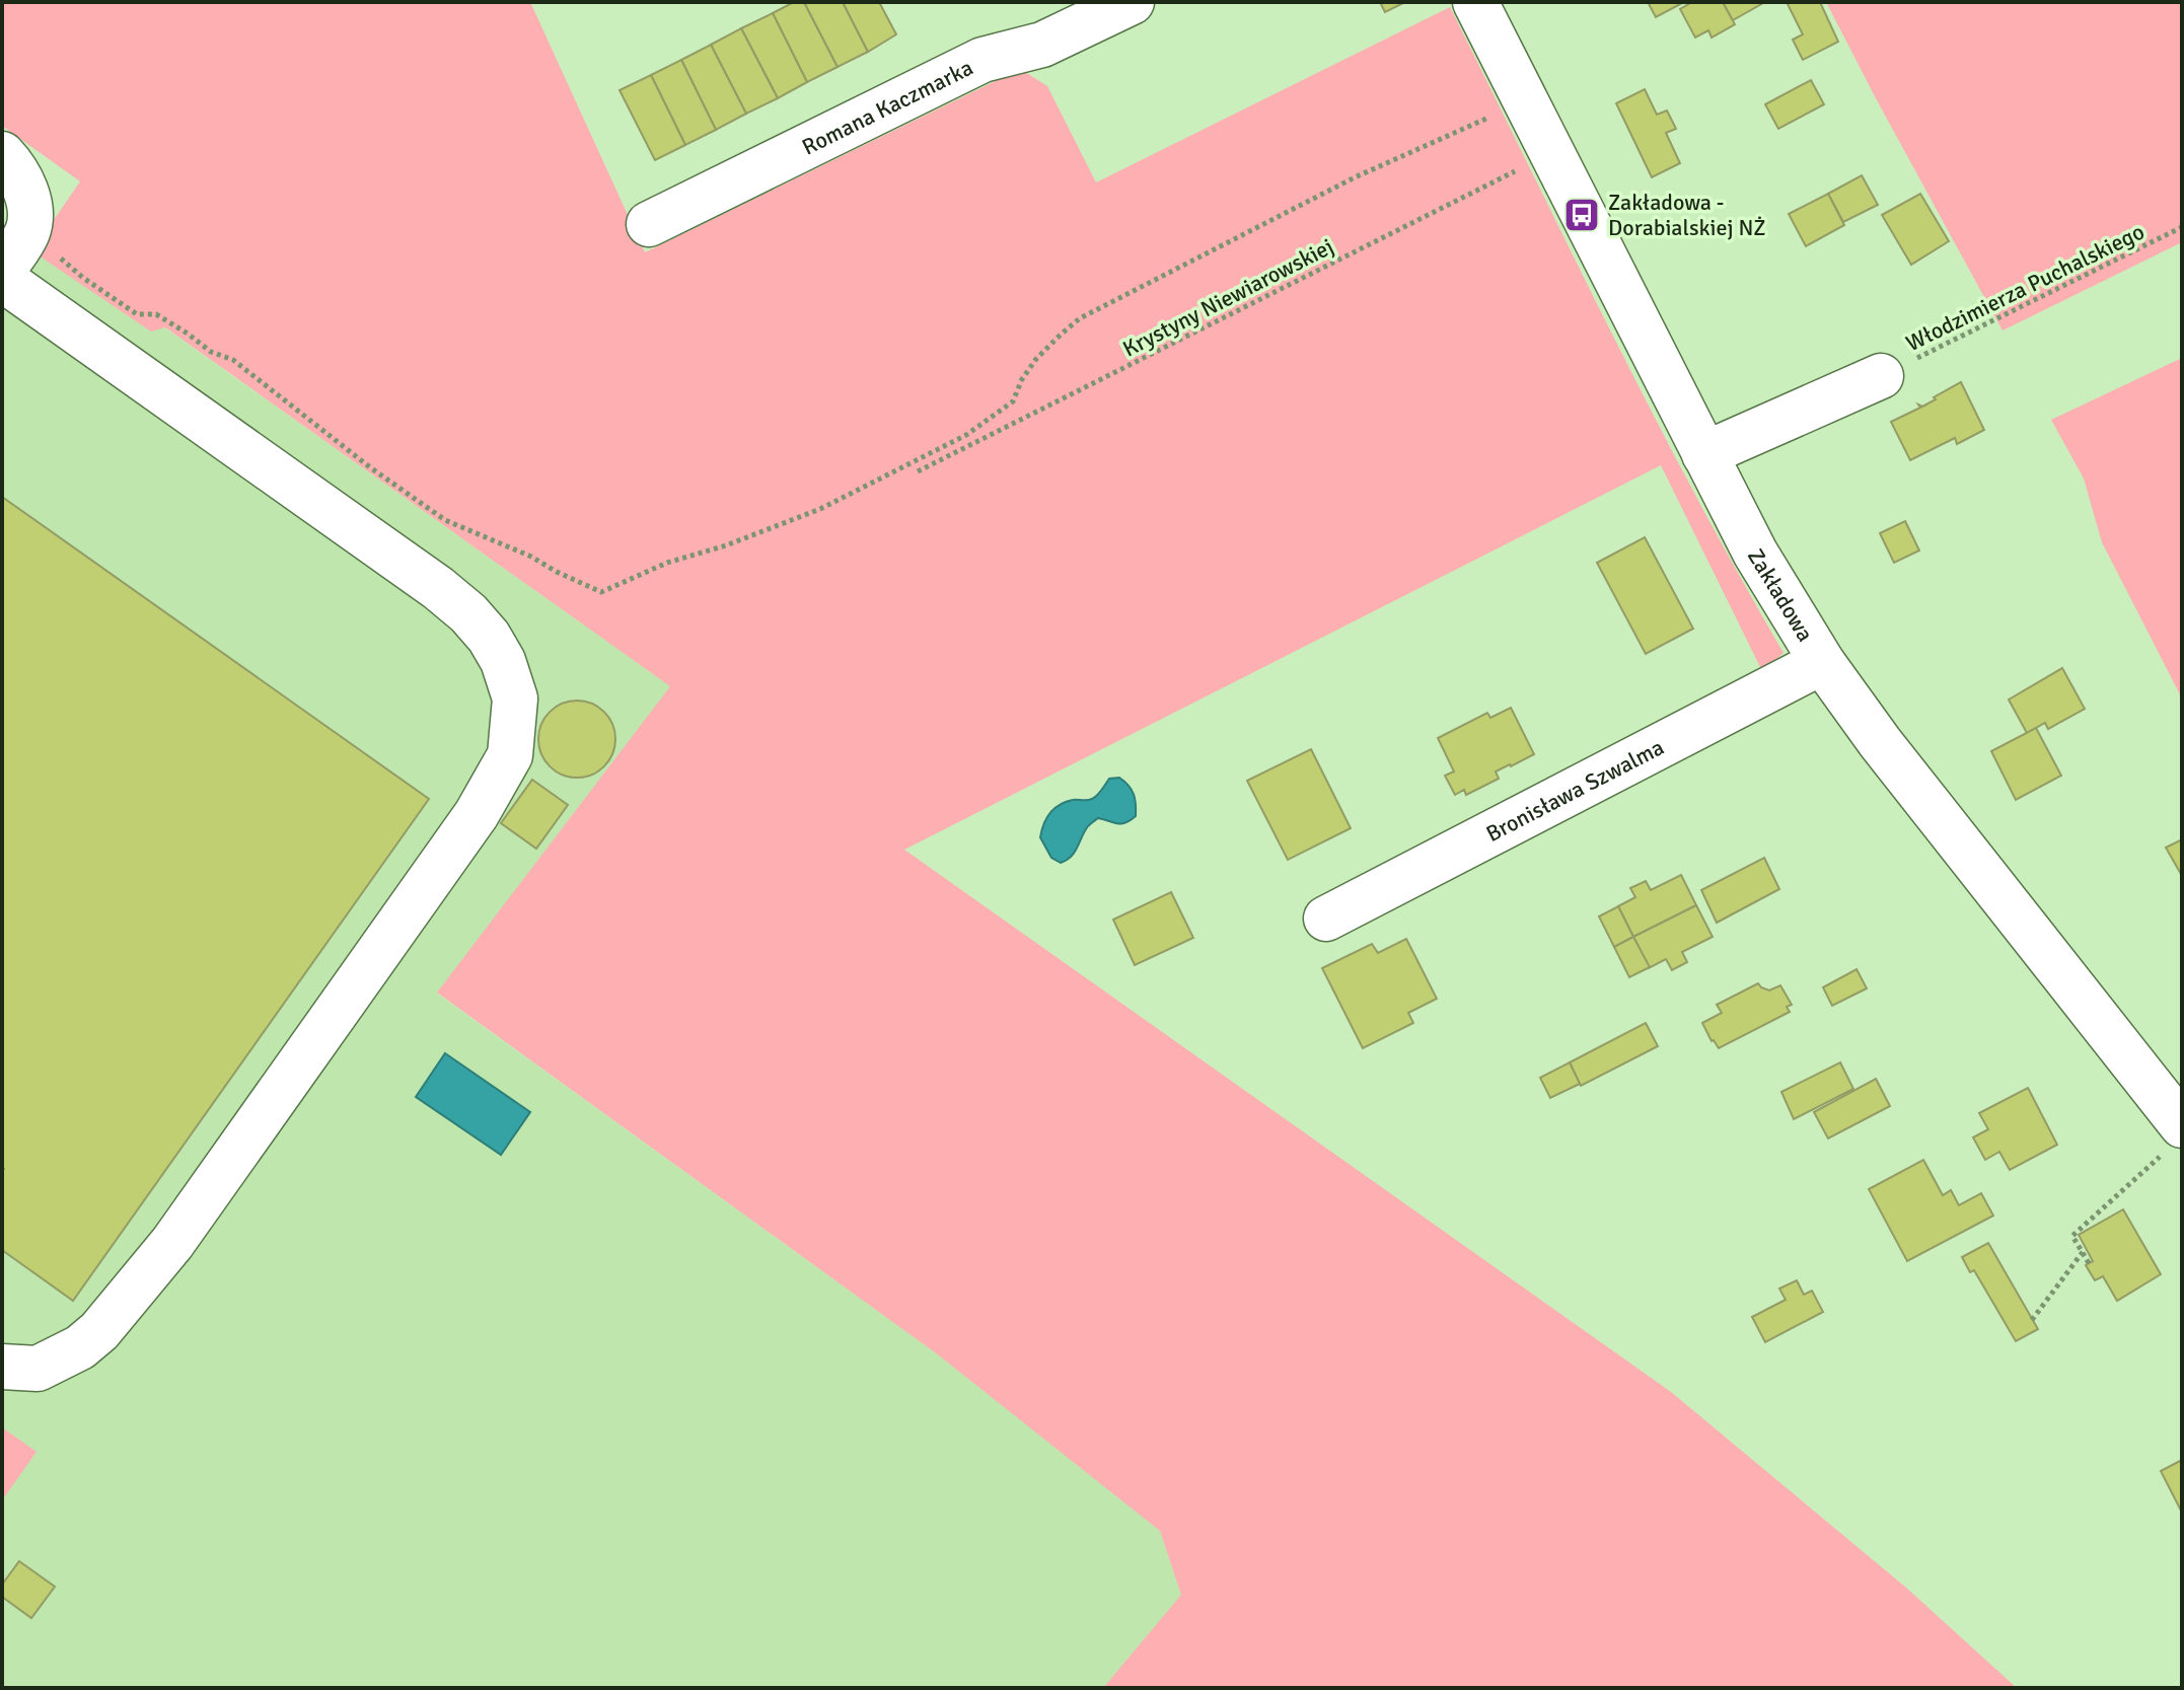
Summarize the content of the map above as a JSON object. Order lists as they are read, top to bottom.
{
  "streets": {
    "street": ["Romana Kaczmarka", "Zakładowa", "Bronisława Szwalma"],
    "path": ["Krystyny Niewiarowskiej"]
  },
  "crossings": [
    ["Krystyny Niewiarowskiej", "Zakładowa"],
    ["Zakładowa", "Bronisława Szwalma"]
  ],
  "places": {
    "bus stop": ["Zakładowa - Dorabialskiej NŻ"]
  }
}
